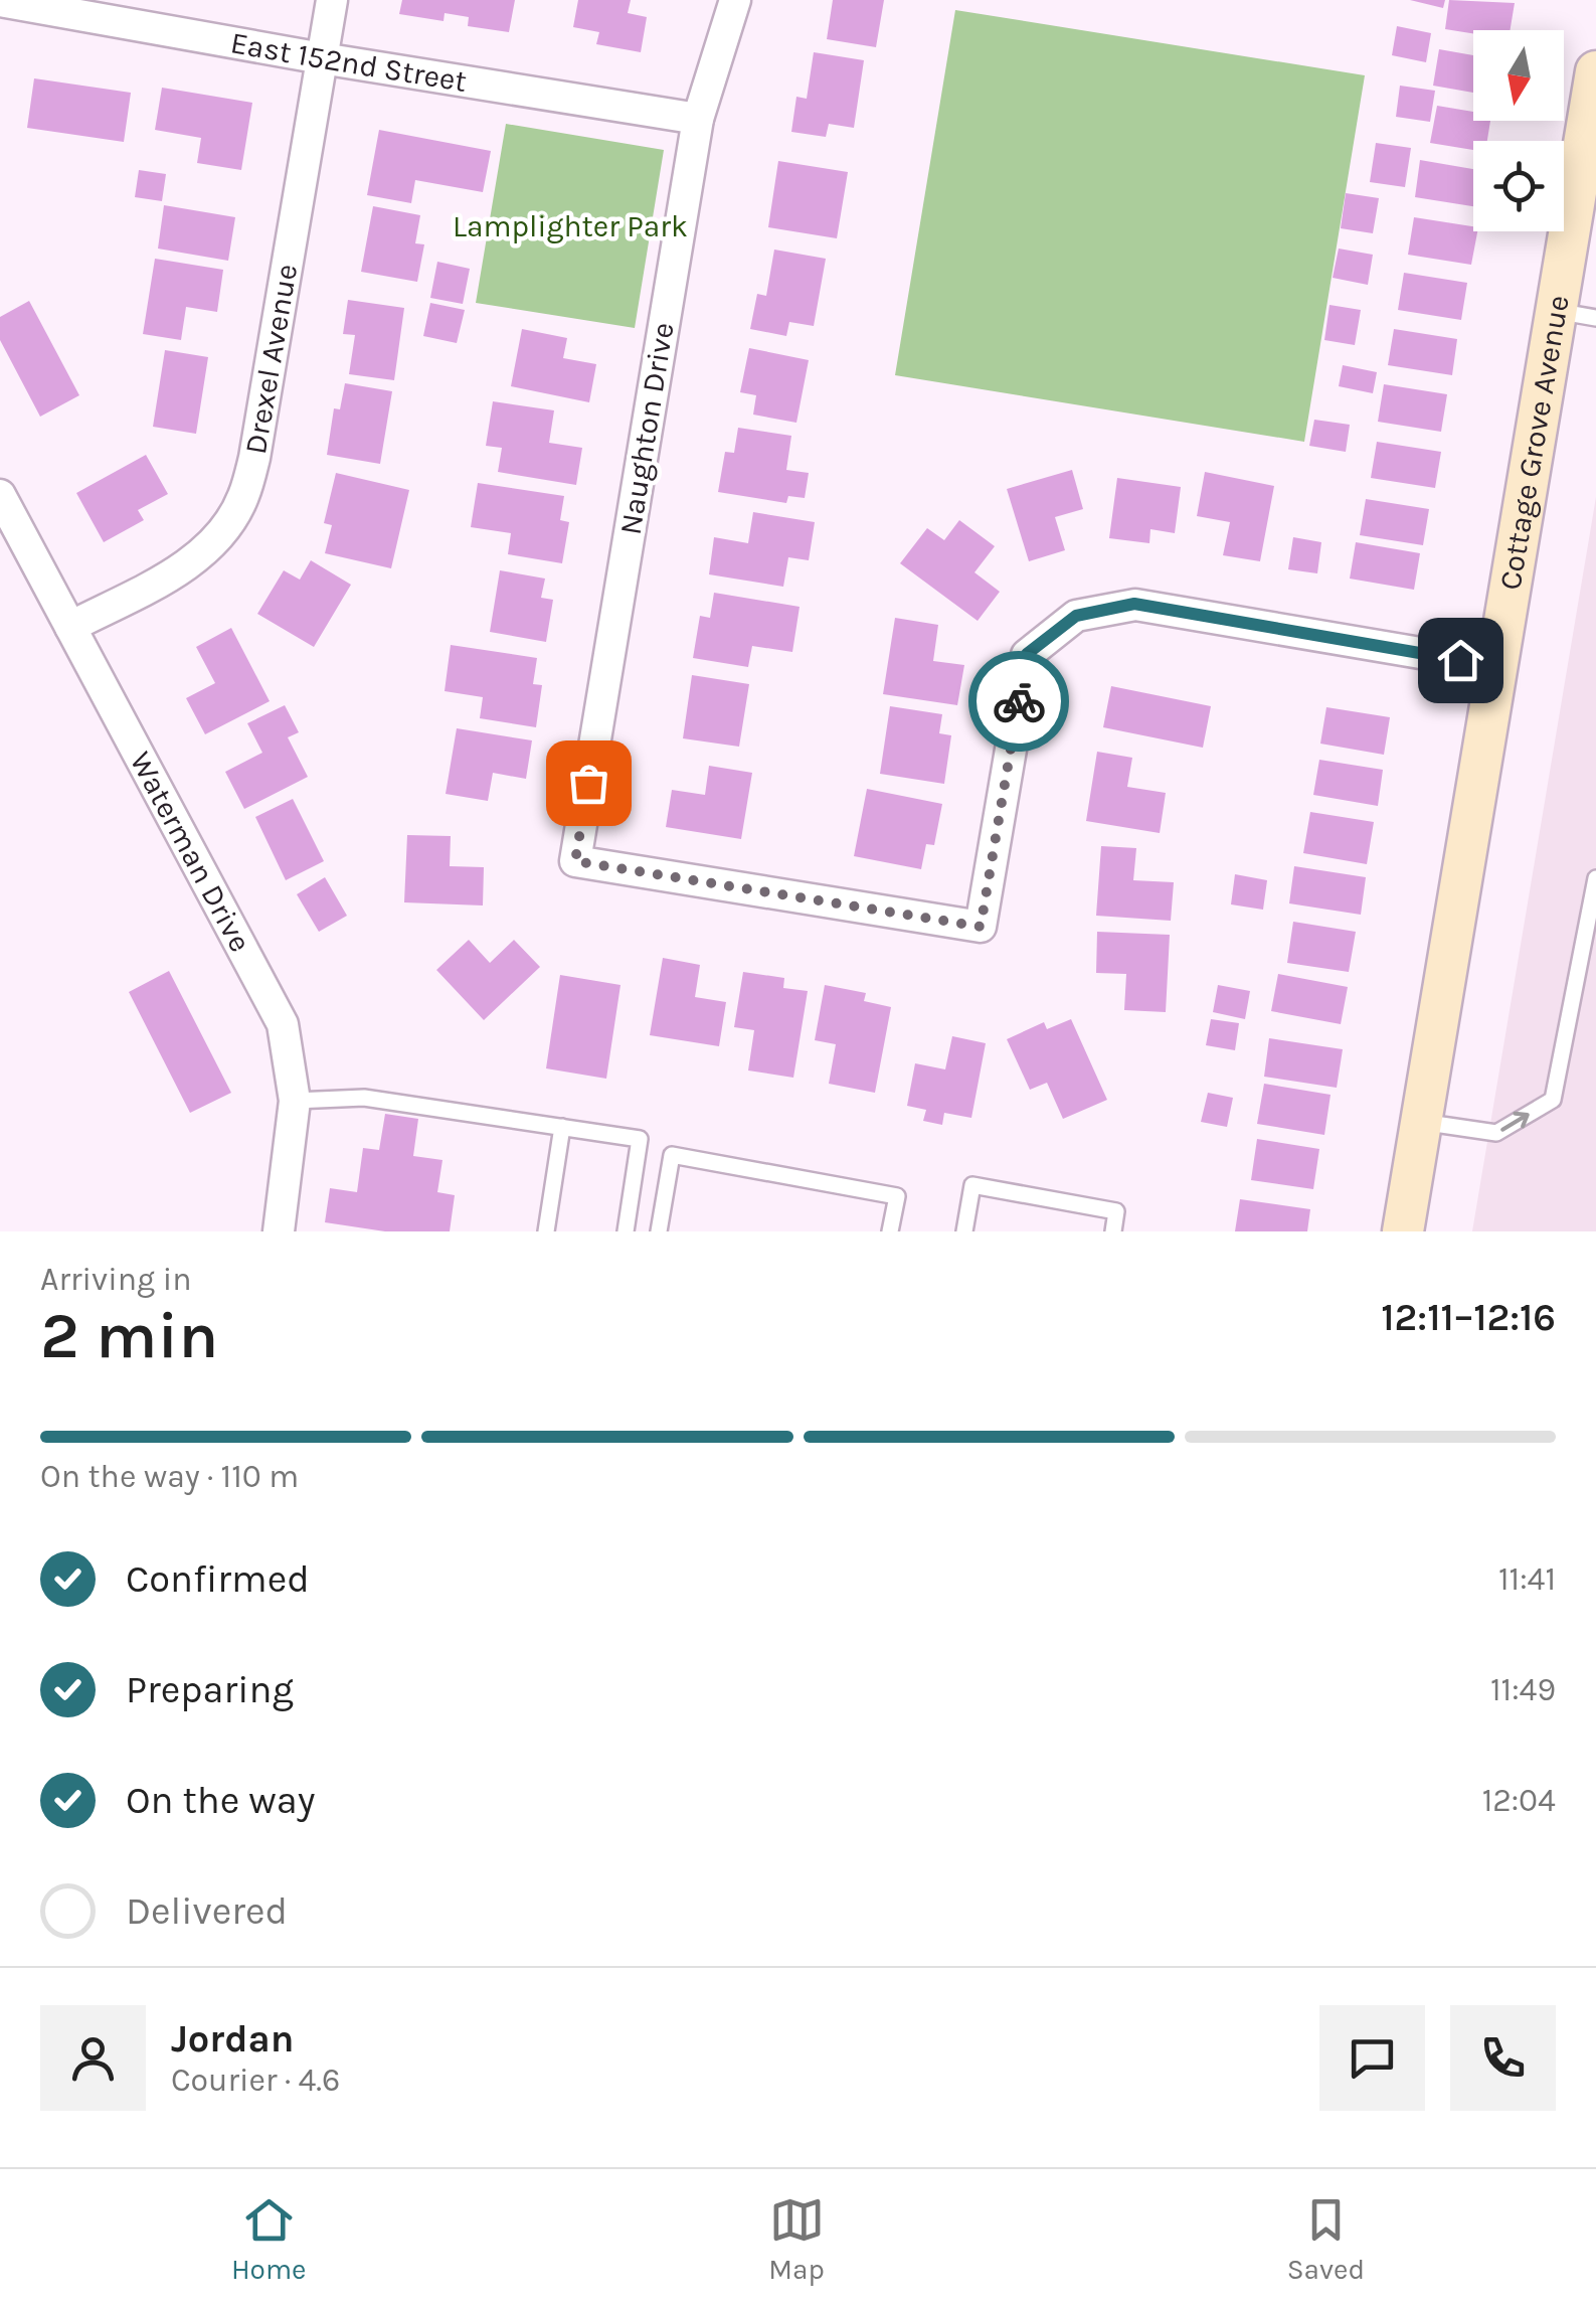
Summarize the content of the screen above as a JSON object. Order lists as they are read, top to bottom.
{
  "streets": {
    "main road": ["Cottage Grove Avenue"],
    "street": [
      "East 152nd Street",
      "Drexel Avenue",
      "Naughton Drive",
      "Waterman Drive"
    ]
  },
  "crossings": [
    ["East 152nd Street", "Drexel Avenue"],
    ["East 152nd Street", "Naughton Drive"],
    ["Drexel Avenue", "Waterman Drive"],
    ["Naughton Drive", "Cottage Grove Avenue"]
  ],
  "parks": ["Lamplighter Park"],
  "north": "bottom",
  "page": {
    "heading": ["2 min", "Arriving in", "12:11–12:16"],
    "panel": ["Jordan", "Courier · 4.6"],
    "bar": "On the way · 110 m",
    "list": [
      ["Confirmed", "11:41"],
      ["Preparing", "11:49"],
      ["On the way", "12:04"],
      "Delivered"
    ],
    "tabs": ["Home", "Map", "Saved"]
  }
}
